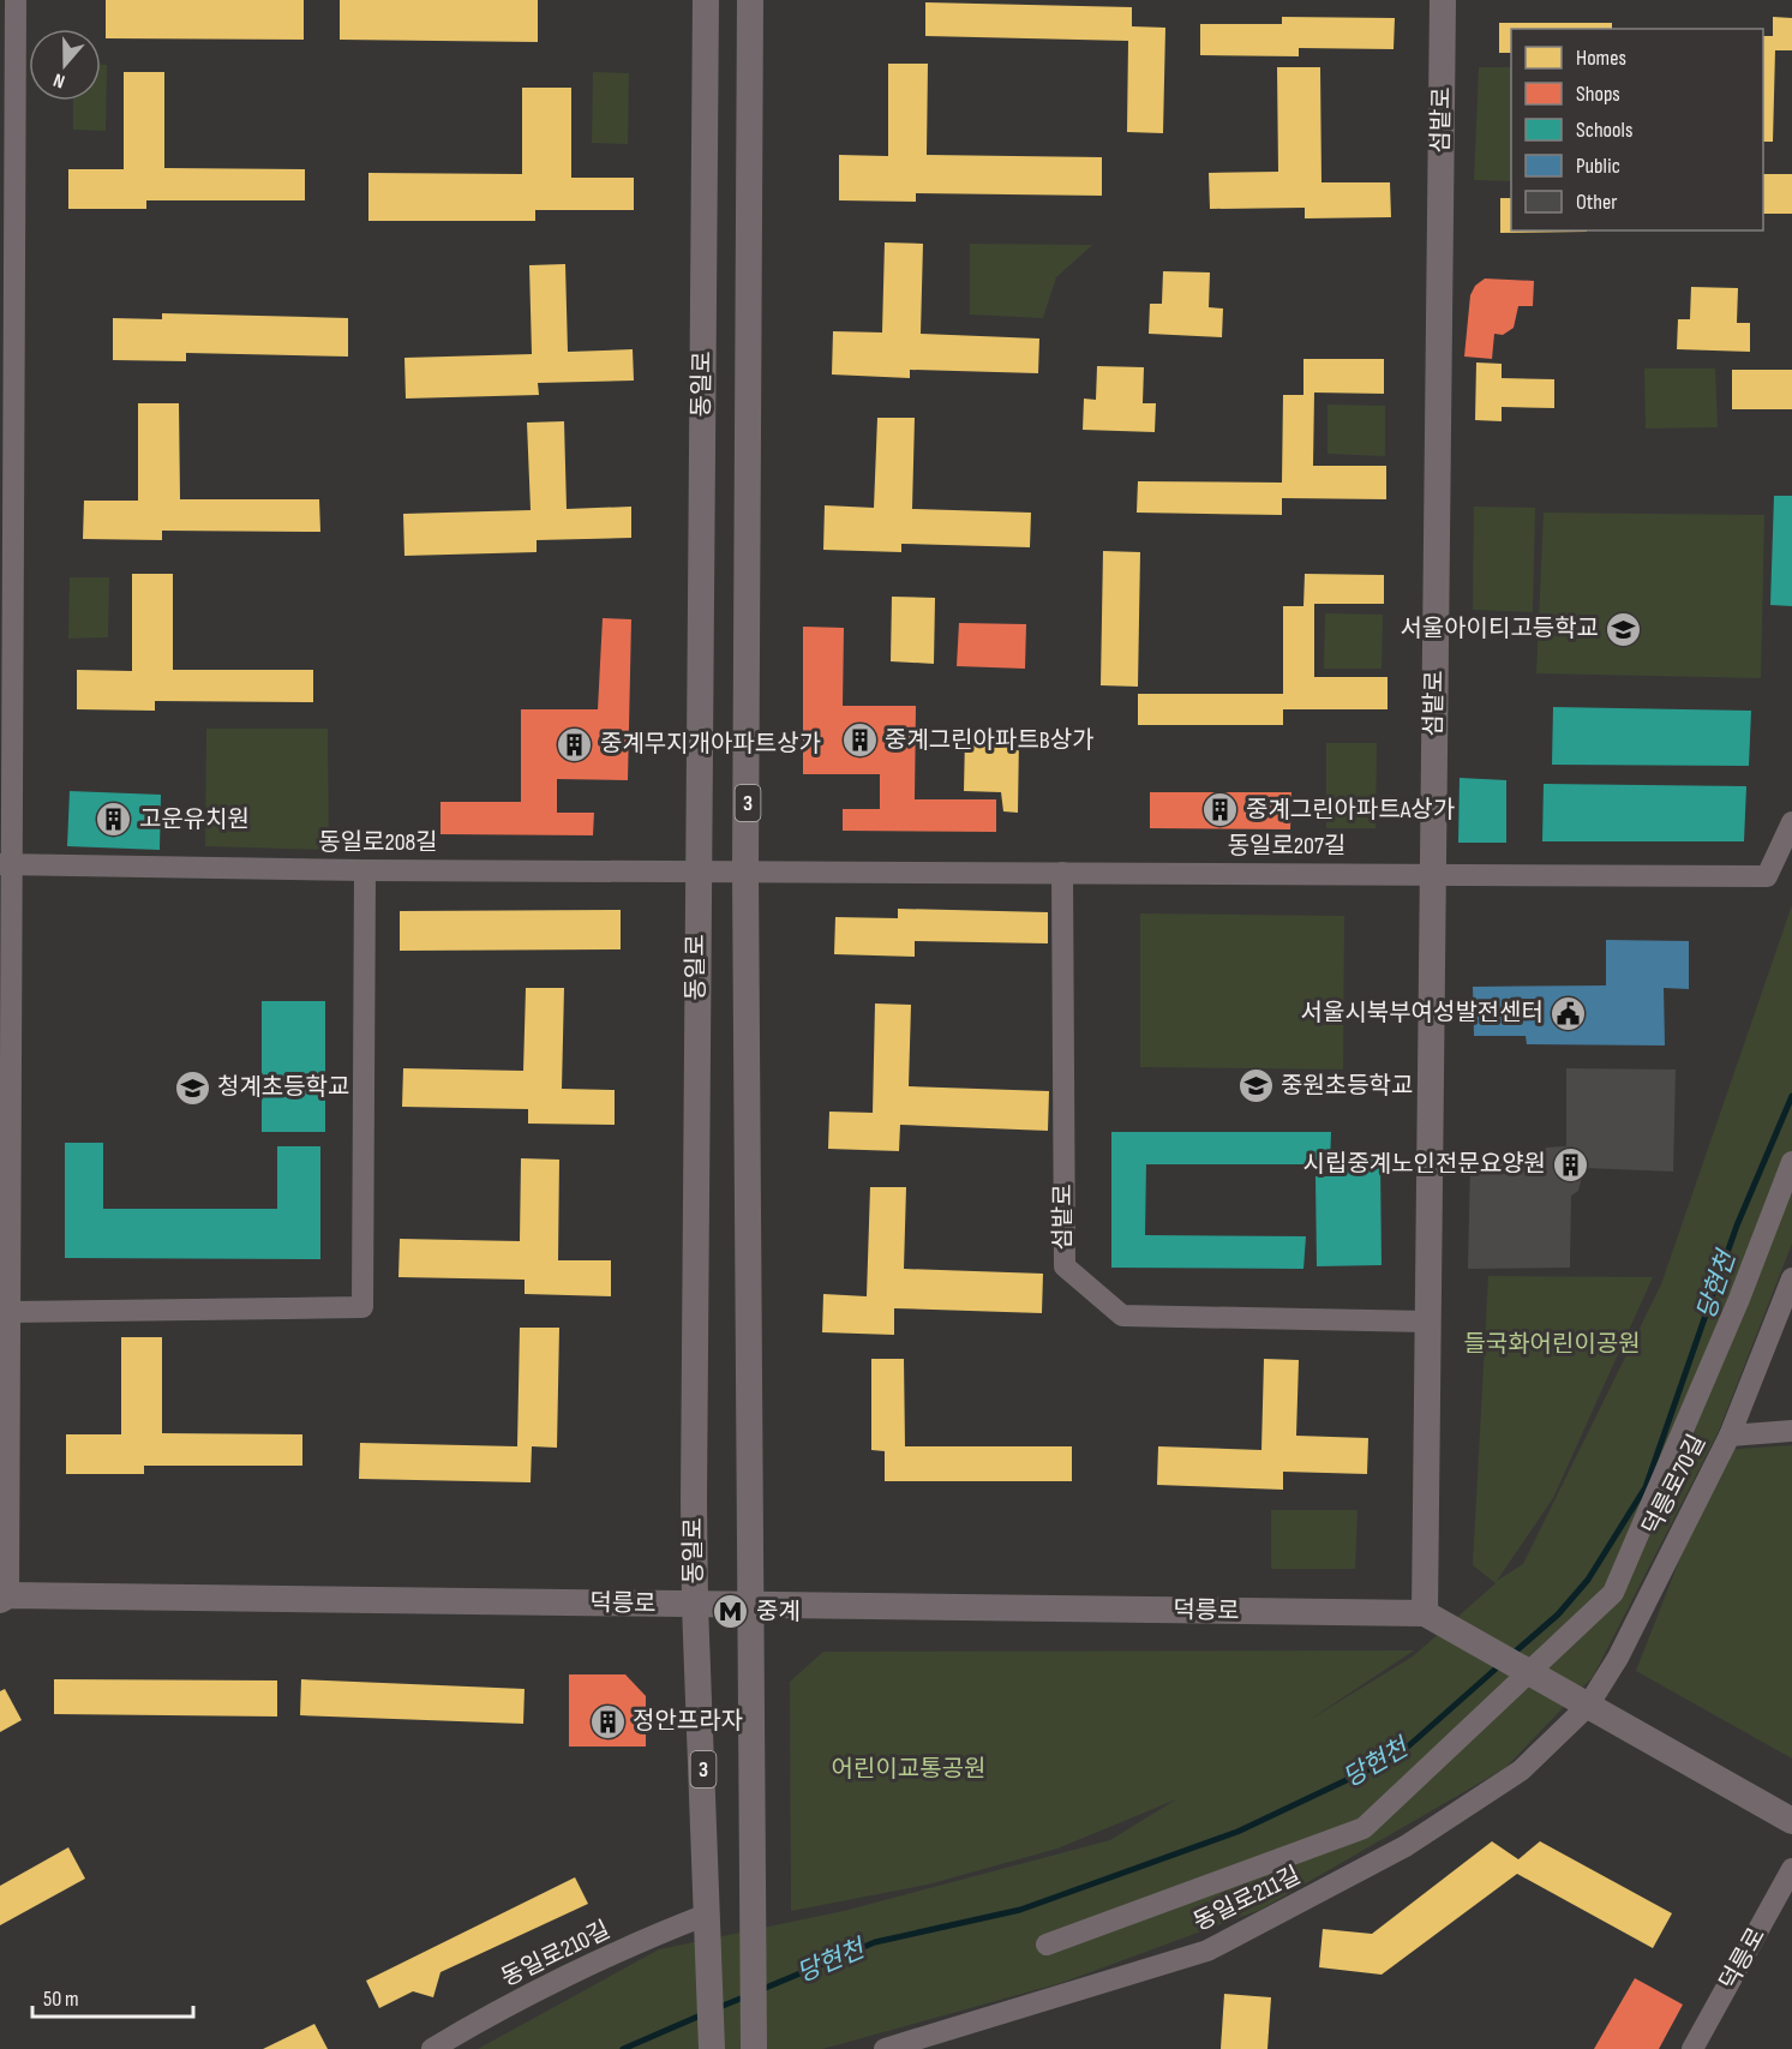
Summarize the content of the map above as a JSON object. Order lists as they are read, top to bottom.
{
  "streets": {
    "main road": [
      "섬밭로",
      "동일로",
      "3",
      "덕릉로"
    ],
    "street": [
      "동일로208길",
      "동일로207길",
      "덕릉로70길",
      "동일로211길",
      "동일로210길"
    ]
  },
  "crossings": [
    ["섬밭로", "동일로207길"],
    ["섬밭로", "덕릉로"],
    ["동일로", "3"],
    ["동일로", "동일로208길"],
    ["동일로", "동일로207길"],
    ["동일로", "덕릉로"],
    ["동일로", "동일로210길"],
    ["3", "동일로210길"],
    ["동일로208길", "동일로207길"],
    ["덕릉로70길", "덕릉로"],
    ["덕릉로70길", "동일로211길"],
    ["덕릉로", "동일로211길"]
  ],
  "water": ["당현천"],
  "parks": ["들국화어린이공원", "어린이교통공원"],
  "places": {
    "school or university": ["서울아이티고등학교", "중원초등학교", "청계초등학교"],
    "building": [
      "중계그린아파트B상가",
      "중계무지개아파트상가",
      "중계그린아파트A상가",
      "고운유치원",
      "시립중계노인전문요양원",
      "정안프라자"
    ],
    "public building": ["서울시북부여성발전센터"],
    "metro station": ["중계"]
  },
  "legend": [
    "Homes",
    "Shops",
    "Schools",
    "Public",
    "Other"
  ],
  "scale_bar": "50 m",
  "north": "bottom"
}
